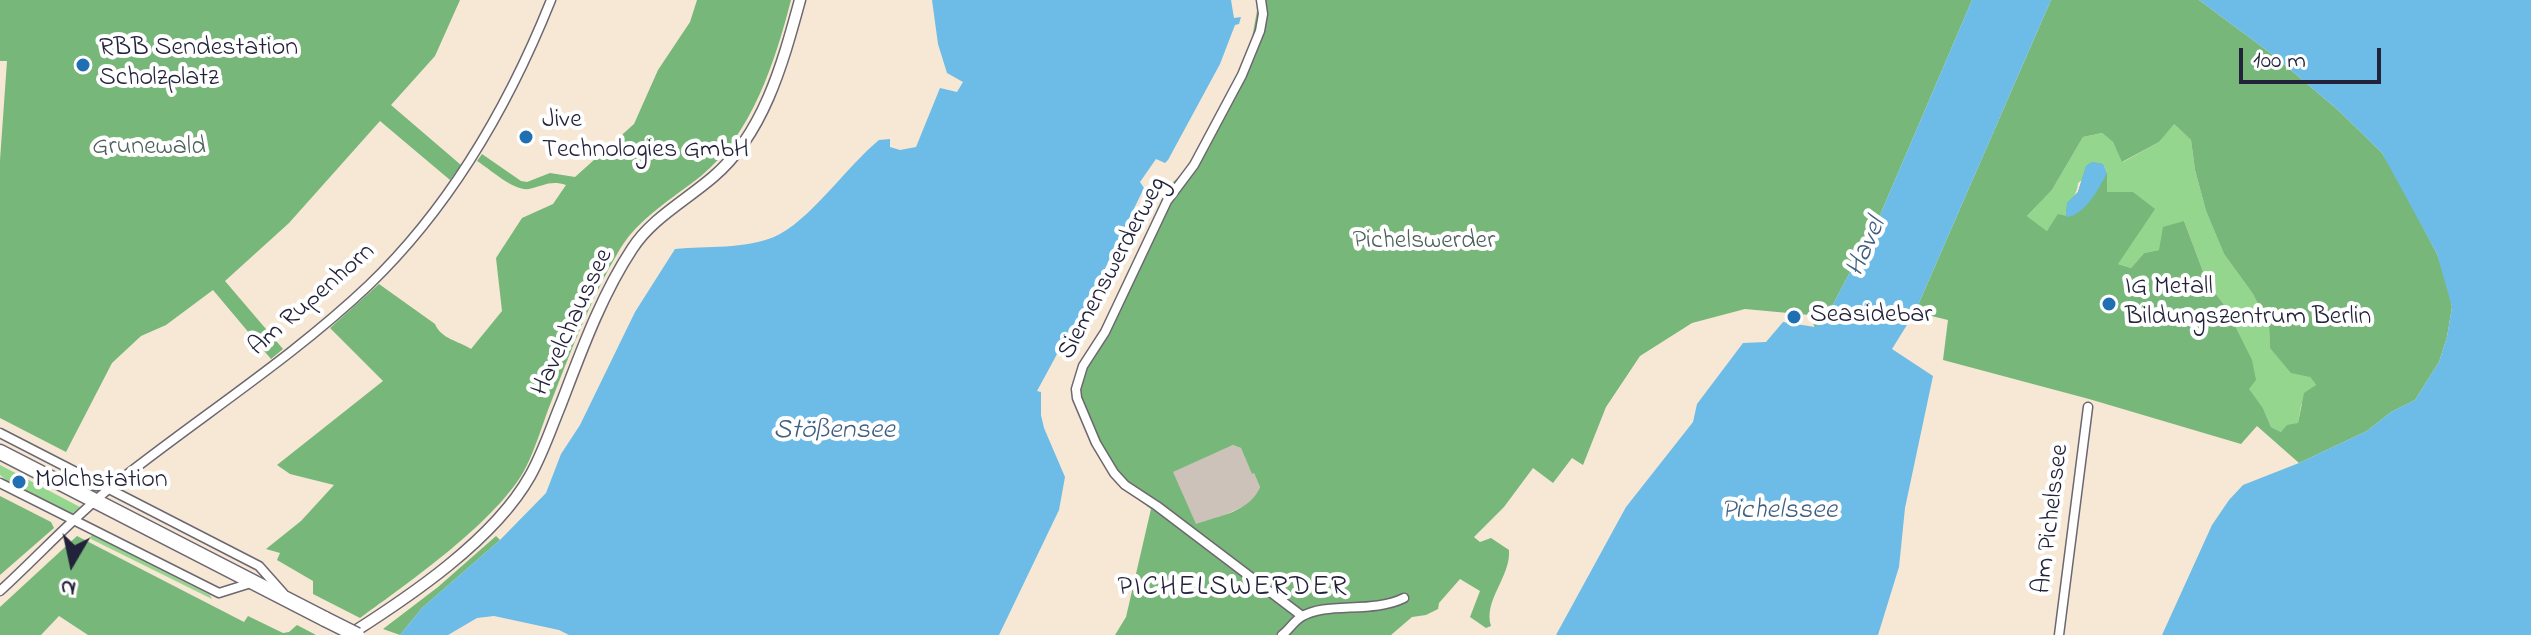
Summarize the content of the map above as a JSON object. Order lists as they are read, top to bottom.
{
  "streets": {
    "street": [
      "Siemenswerderweg",
      "Am Rupenhorn",
      "Havelchaussee",
      "Am Pichelssee"
    ]
  },
  "districts": ["PICHELSWERDER"],
  "water": ["Havel", "Stößensee", "Pichelssee"],
  "parks": ["Grunewald", "Pichelswerder"],
  "places": [
    "RBB Sendestation Scholzplatz",
    "Jive Technologies GmbH",
    "IG Metall Bildungszentrum Berlin",
    "Seasidebar",
    "Molchstation"
  ],
  "scale_bar": "100 m",
  "north": "bottom"
}
